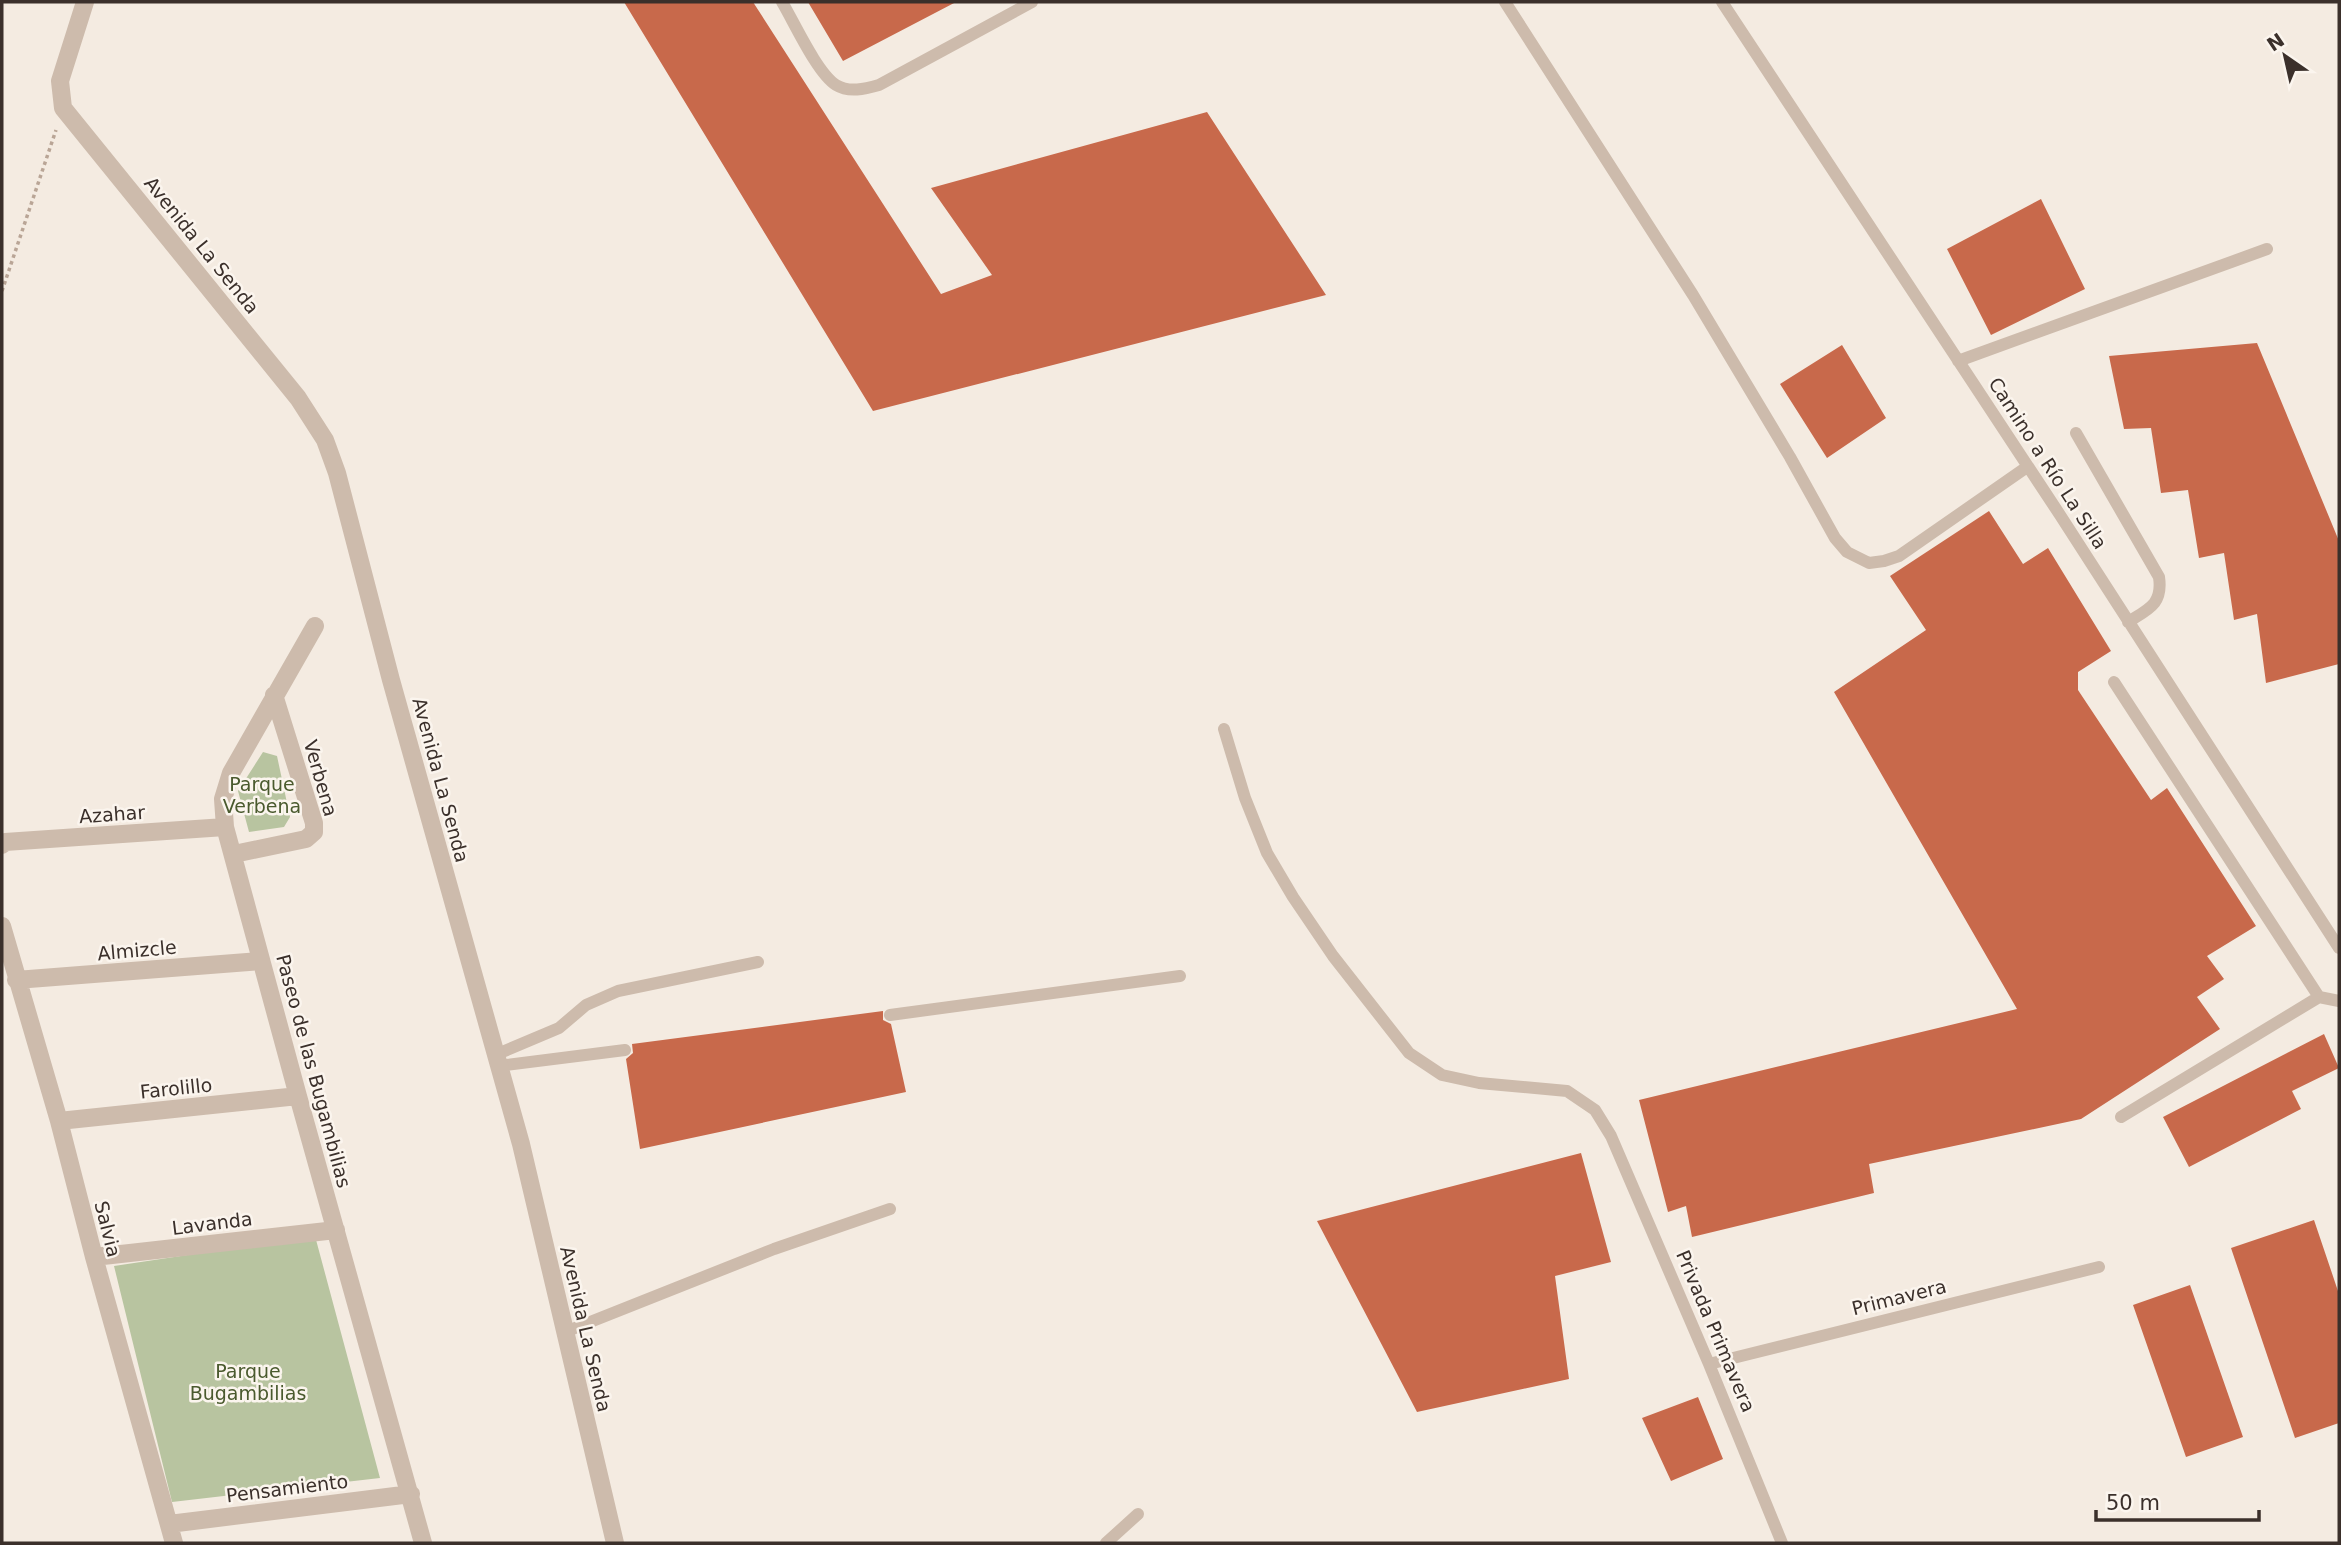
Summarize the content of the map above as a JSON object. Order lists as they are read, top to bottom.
{
  "streets": {
    "street": [
      "Avenida La Senda",
      "Verbena",
      "Azahar",
      "Almizcle",
      "Paseo de las Bugambilias",
      "Farolillo",
      "Lavanda",
      "Salvia",
      "Pensamiento"
    ],
    "lane": ["Camino a Río La Silla", "Primavera", "Privada Primavera"]
  },
  "crossings": [
    ["Verbena", "Paseo de las Bugambilias"],
    ["Azahar", "Paseo de las Bugambilias"],
    ["Almizcle", "Paseo de las Bugambilias"],
    ["Almizcle", "Salvia"],
    ["Paseo de las Bugambilias", "Farolillo"],
    ["Paseo de las Bugambilias", "Lavanda"],
    ["Paseo de las Bugambilias", "Pensamiento"],
    ["Farolillo", "Salvia"],
    ["Lavanda", "Salvia"],
    ["Salvia", "Pensamiento"],
    ["Primavera", "Privada Primavera"]
  ],
  "parks": ["Parque Verbena", "Parque Bugambilias"],
  "scale_bar": "50 m",
  "north": "top left"
}
